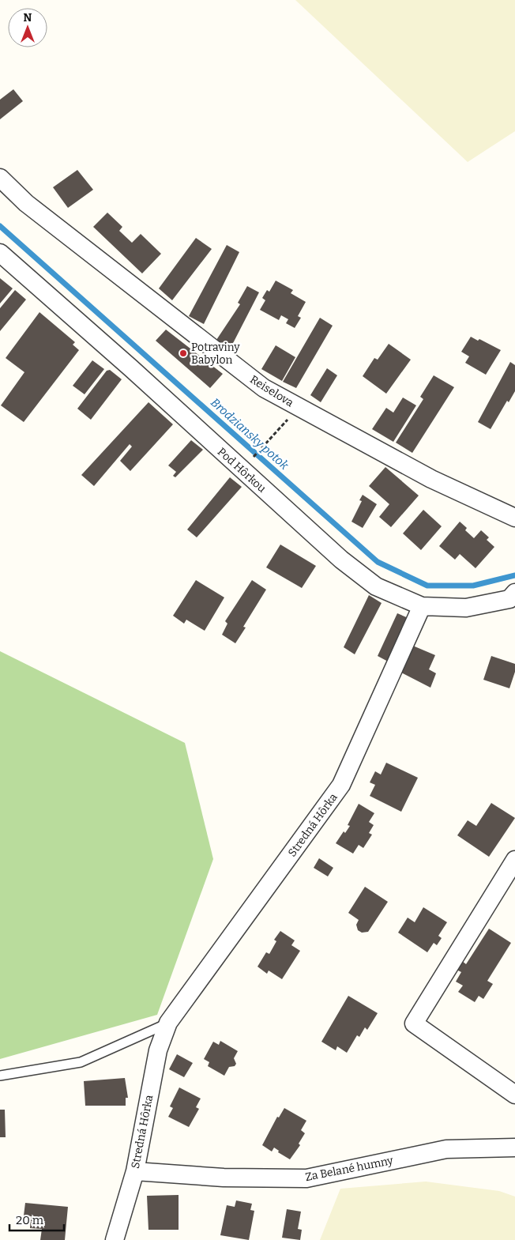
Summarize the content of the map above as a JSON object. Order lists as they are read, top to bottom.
{
  "streets": {
    "street": [
      "Reiselova",
      "Pod Hôrkou",
      "Stredná Hôrka",
      "Za Belané humny"
    ]
  },
  "crossings": [
    ["Pod Hôrkou", "Stredná Hôrka"],
    ["Stredná Hôrka", "Za Belané humny"]
  ],
  "water": ["Brodziansky potok"],
  "places": ["Potraviny Babylon"],
  "scale_bar": "20 m",
  "north": "top"
}
